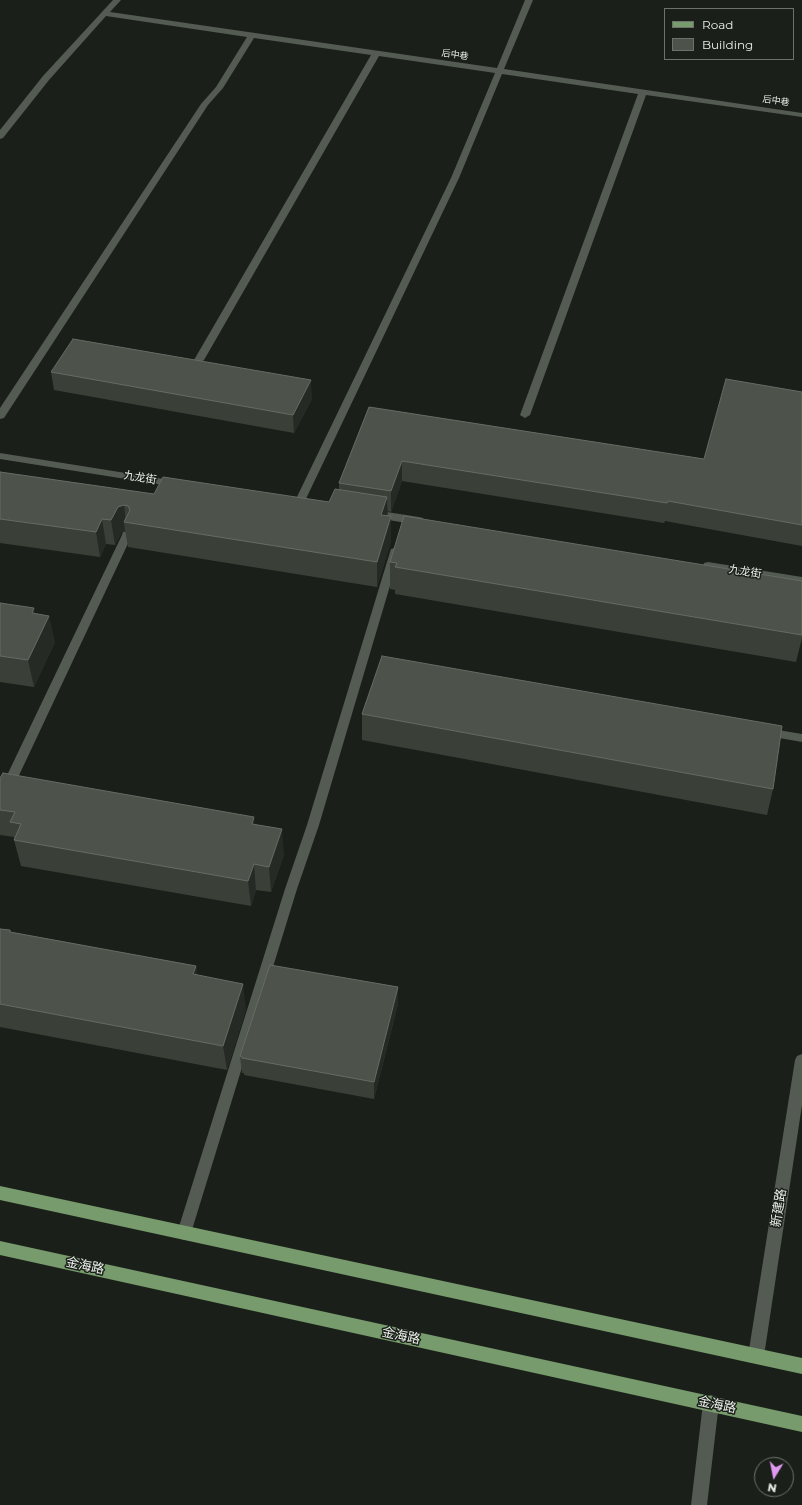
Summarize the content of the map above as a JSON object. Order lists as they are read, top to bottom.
{
  "streets": {
    "main road": ["金海路"],
    "street": ["后中巷", "九龙街", "新建路"]
  },
  "legend": ["Road", "Building"],
  "north": "bottom"
}
